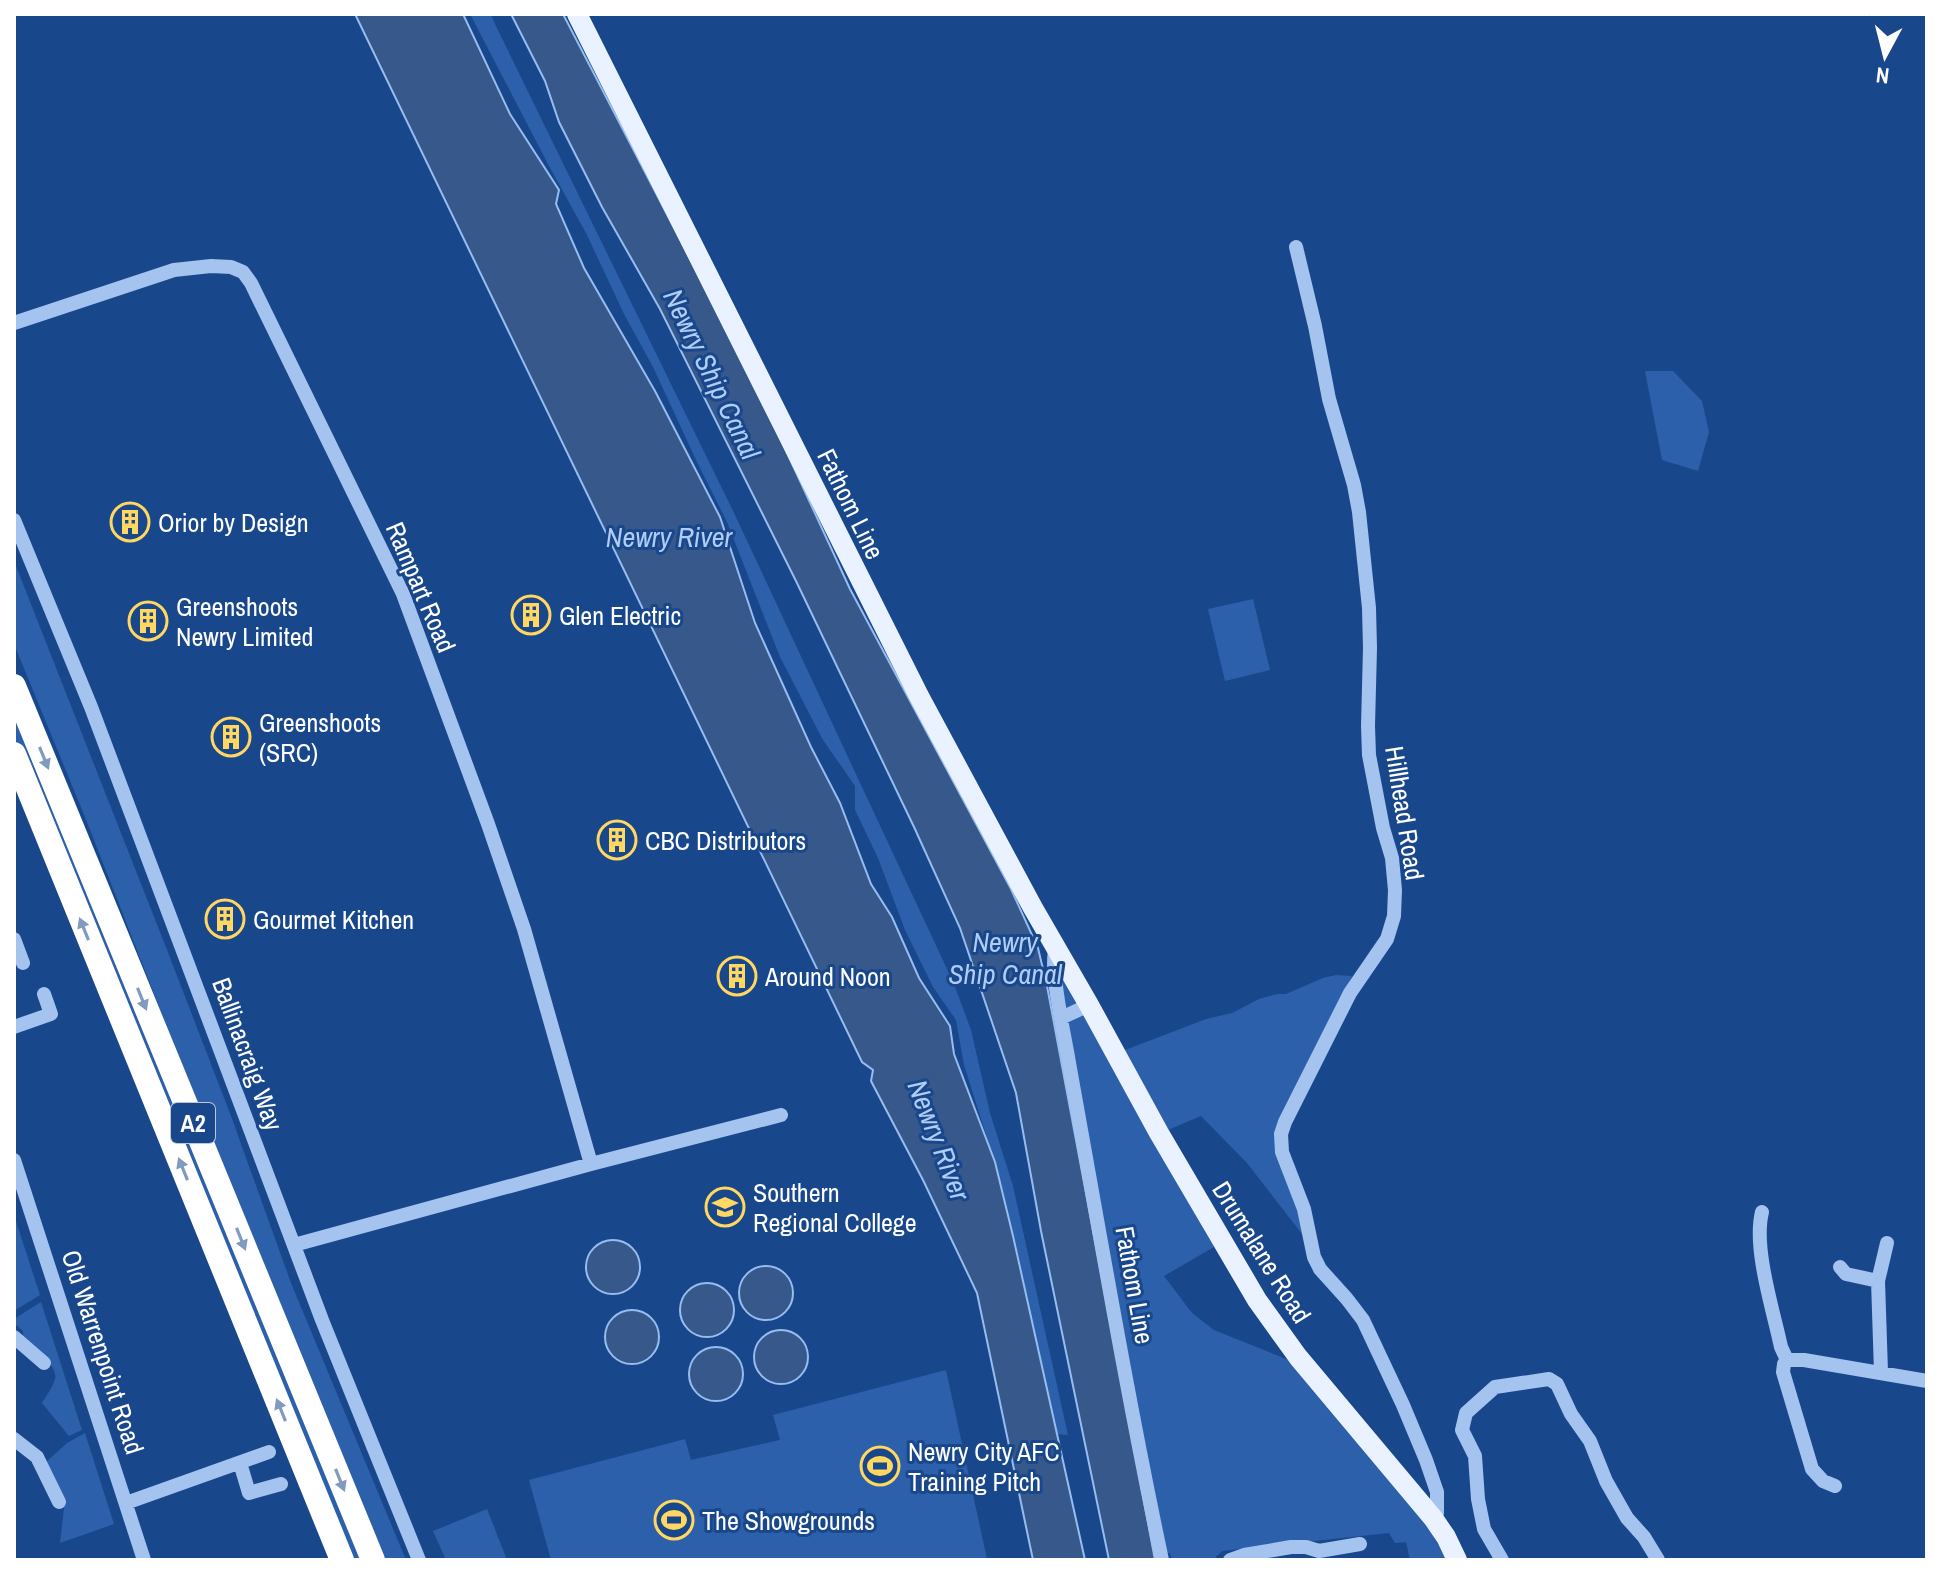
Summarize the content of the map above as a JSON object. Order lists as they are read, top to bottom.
{
  "streets": {
    "highway": ["A2"],
    "main road": ["Fathom Line", "Drumalane Road"],
    "street": [
      "Rampart Road",
      "Hillhead Road",
      "Ballinacraig Way",
      "Old Warrenpoint Road"
    ]
  },
  "crossings": [
    ["Fathom Line", "Drumalane Road"],
    ["Hillhead Road", "Drumalane Road"]
  ],
  "water": ["Newry Ship Canal", "Newry River"],
  "places": {
    "building": [
      "Orior by Design",
      "Glen Electric",
      "Greenshoots Newry Limited",
      "Greenshoots (SRC)",
      "CBC Distributors",
      "Gourmet Kitchen",
      "Around Noon"
    ],
    "school or university": ["Southern Regional College"],
    "sports": ["Newry City AFC Training Pitch", "The Showgrounds"]
  },
  "north": "bottom"
}
